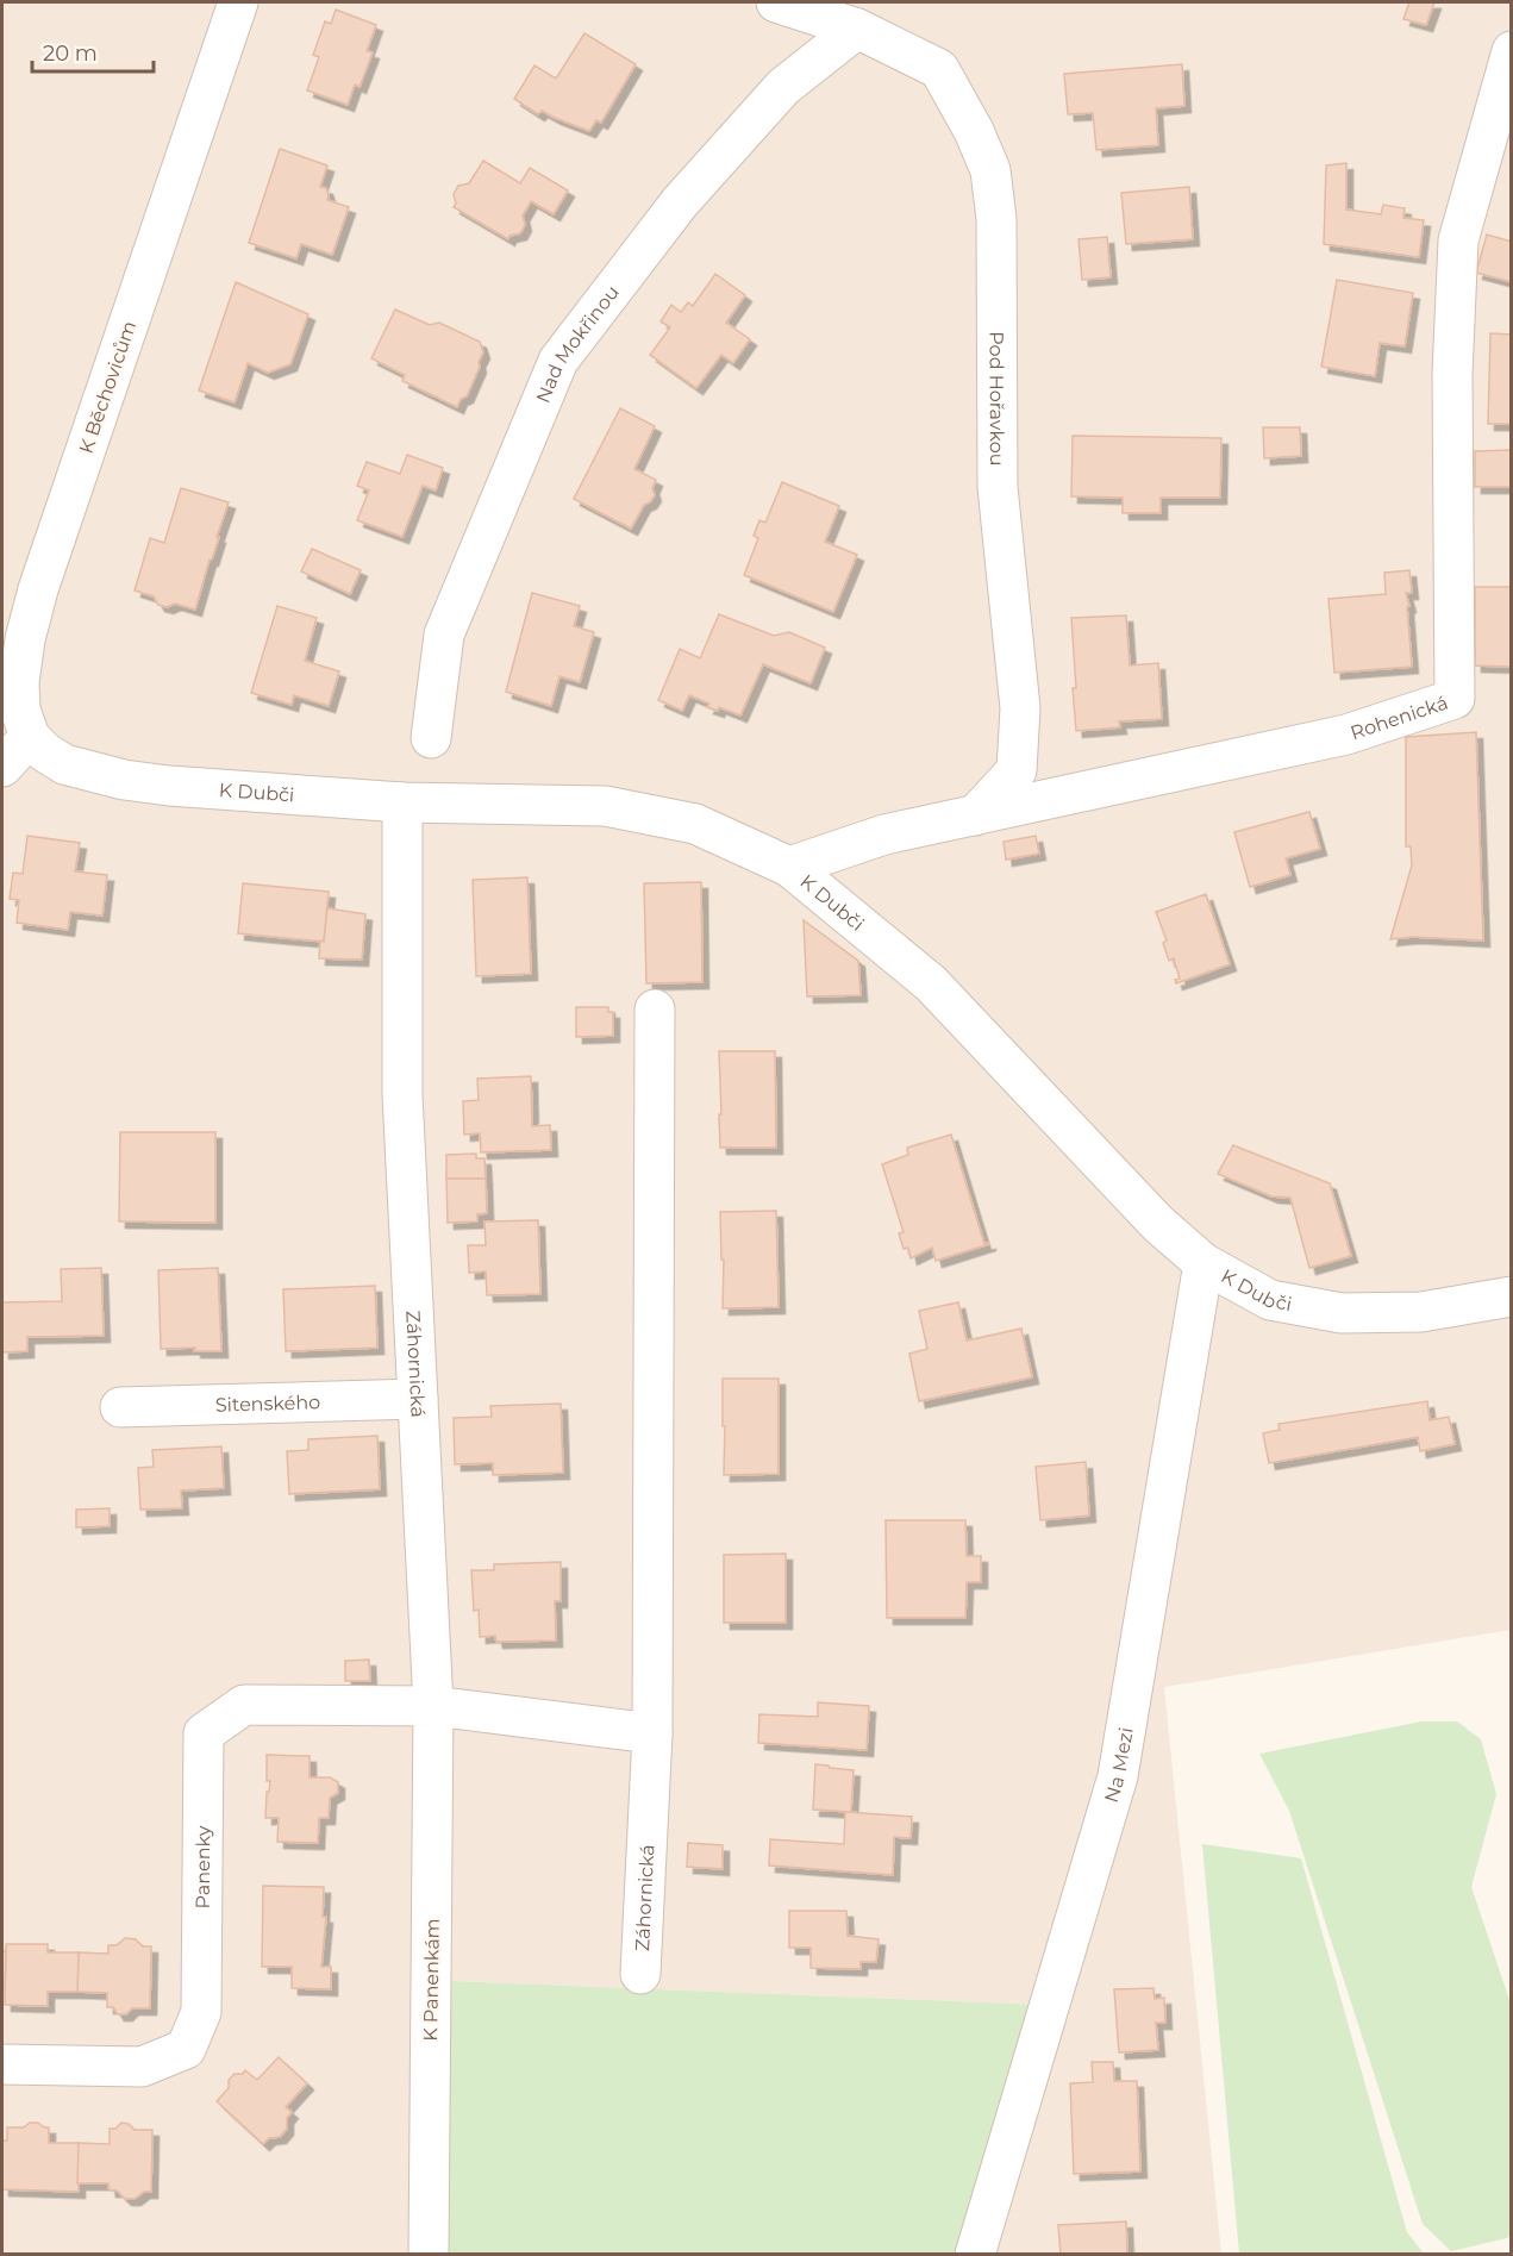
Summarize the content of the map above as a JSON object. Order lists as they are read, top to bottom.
{
  "streets": {
    "street": [
      "Nad Mokřinou",
      "K Běchovicům",
      "Pod Hořavkou",
      "Rohenická",
      "K Dubči",
      "Záhornická",
      "Sitenského",
      "Na Mezi",
      "Panenky",
      "K Panenkám"
    ]
  },
  "crossings": [
    ["Nad Mokřinou", "Pod Hořavkou"],
    ["K Běchovicům", "K Dubči"],
    ["Pod Hořavkou", "Rohenická"],
    ["Rohenická", "K Dubči"],
    ["K Dubči", "Záhornická"],
    ["K Dubči", "Na Mezi"],
    ["Záhornická", "Sitenského"],
    ["Záhornická", "Panenky"],
    ["Záhornická", "K Panenkám"],
    ["Panenky", "K Panenkám"]
  ],
  "scale_bar": "20 m"
}
